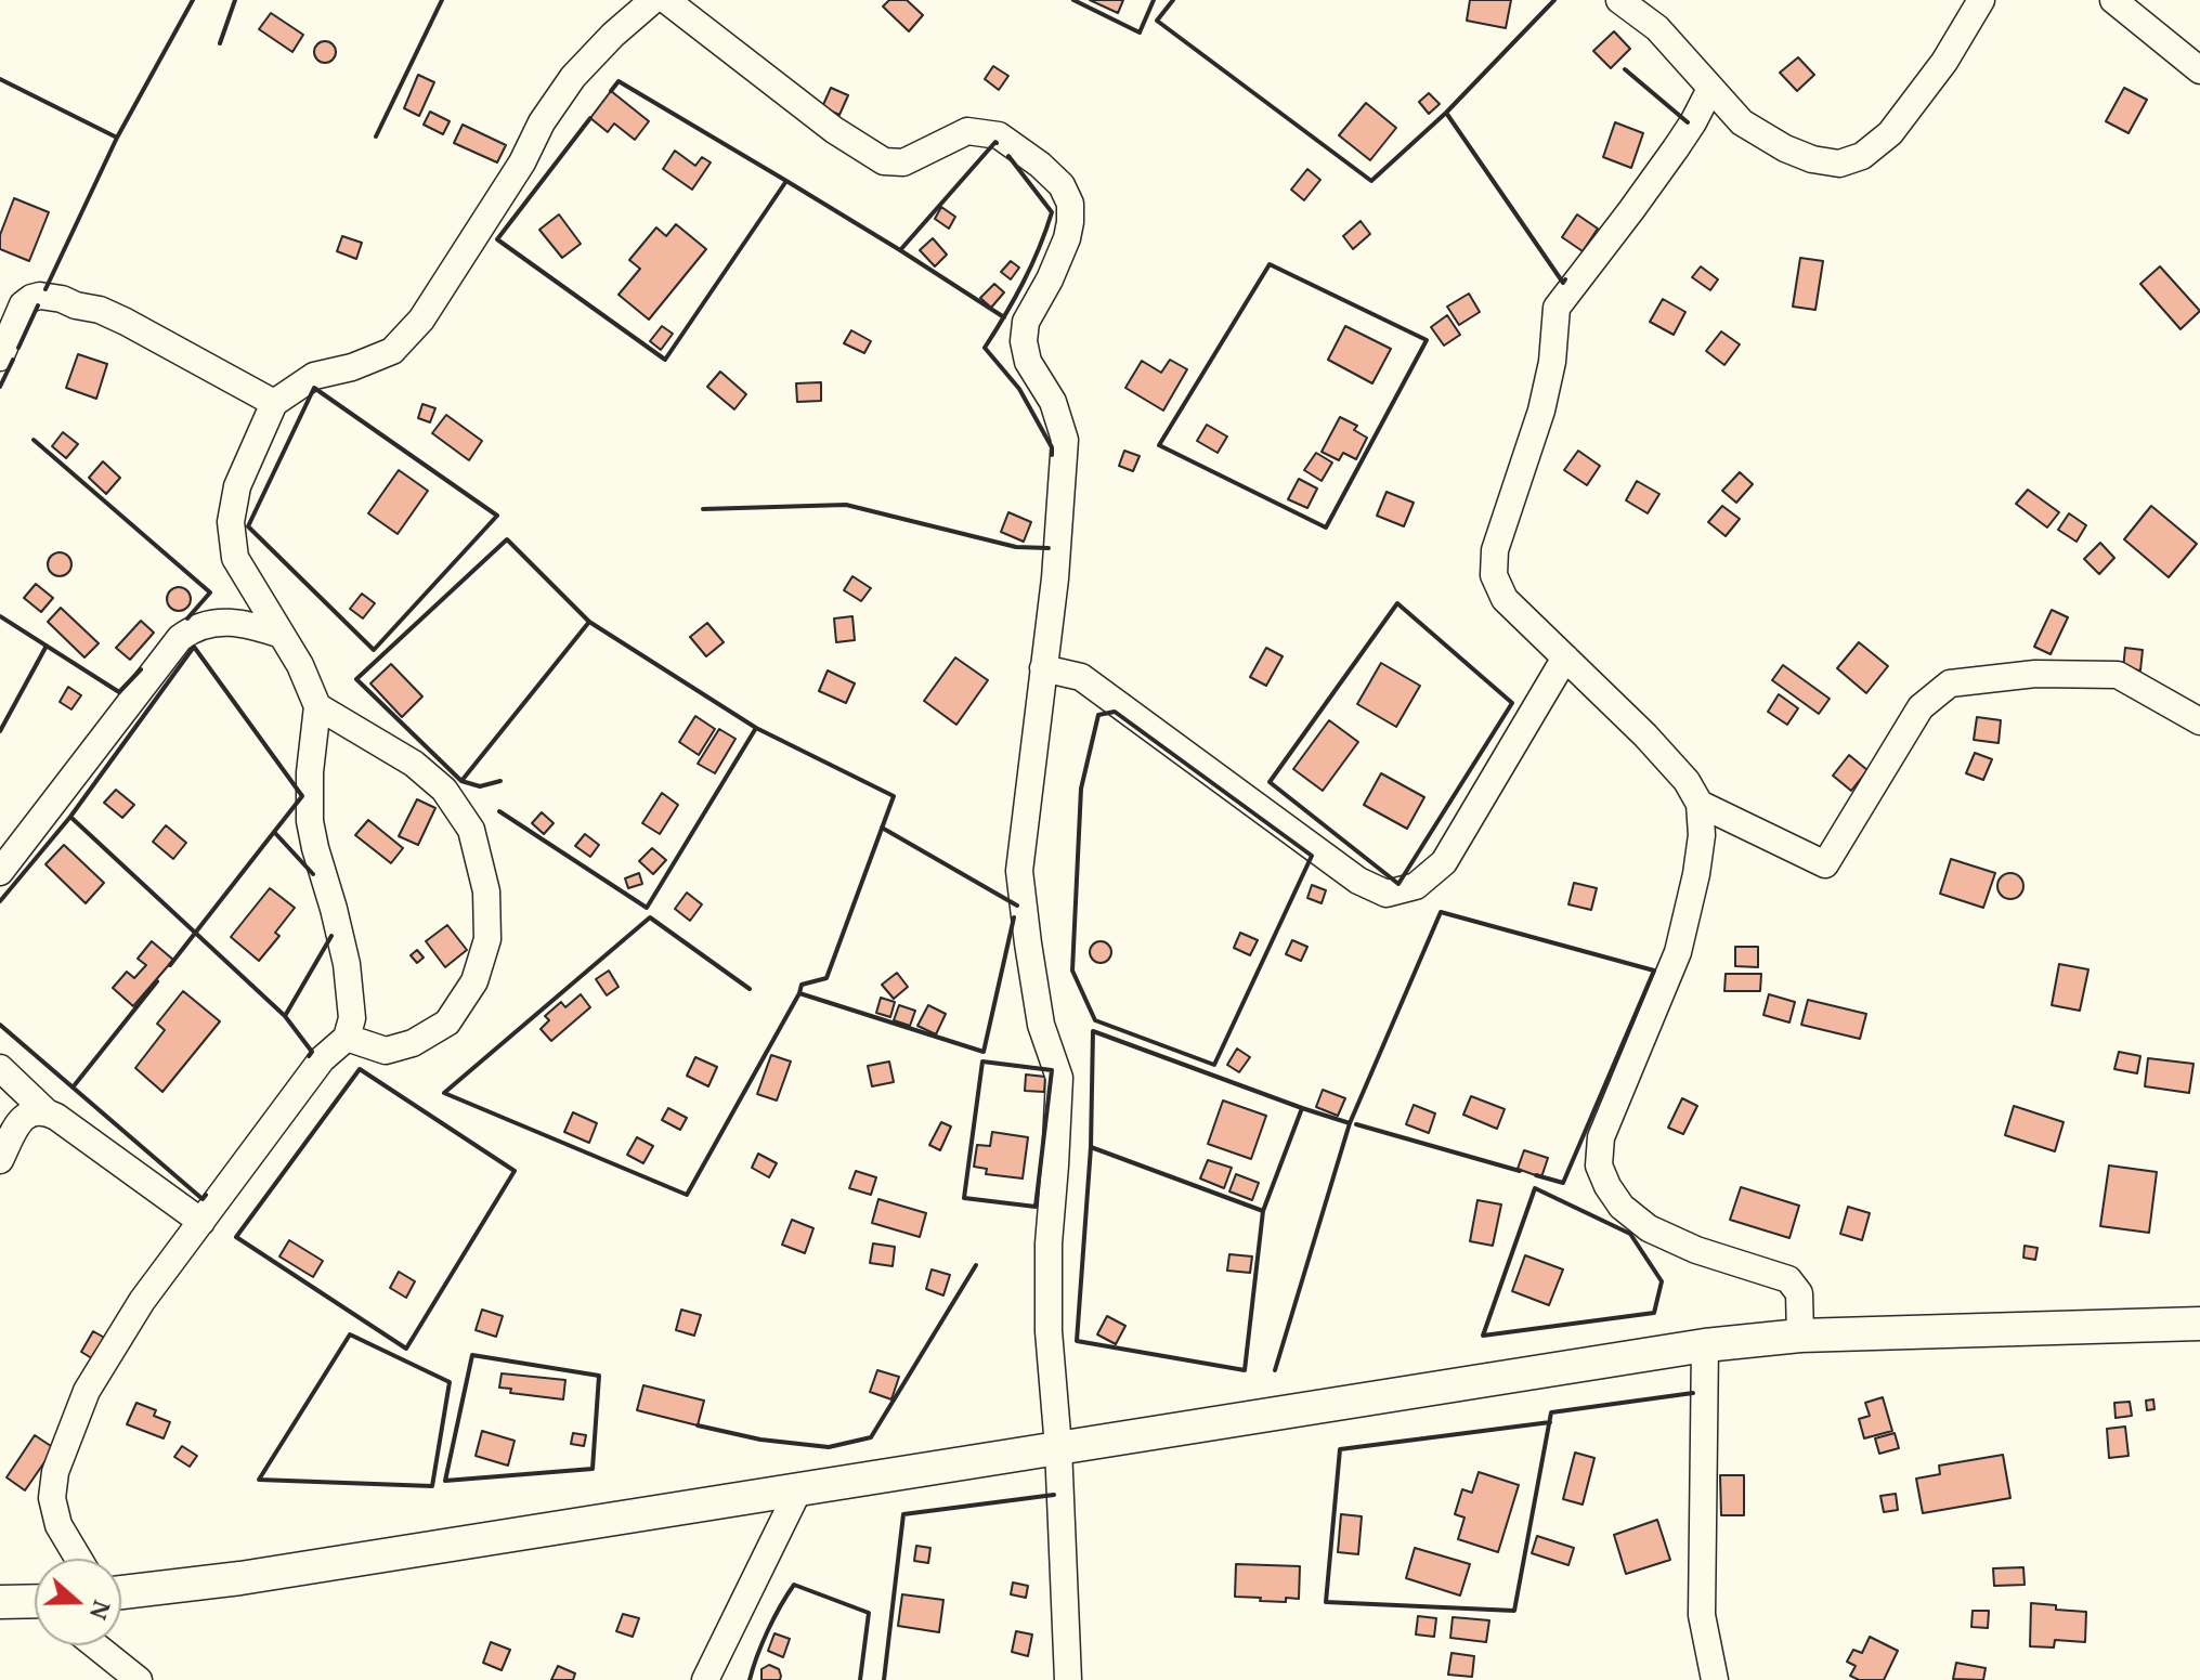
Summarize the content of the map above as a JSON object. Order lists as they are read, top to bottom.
{
  "north": "right"
}
